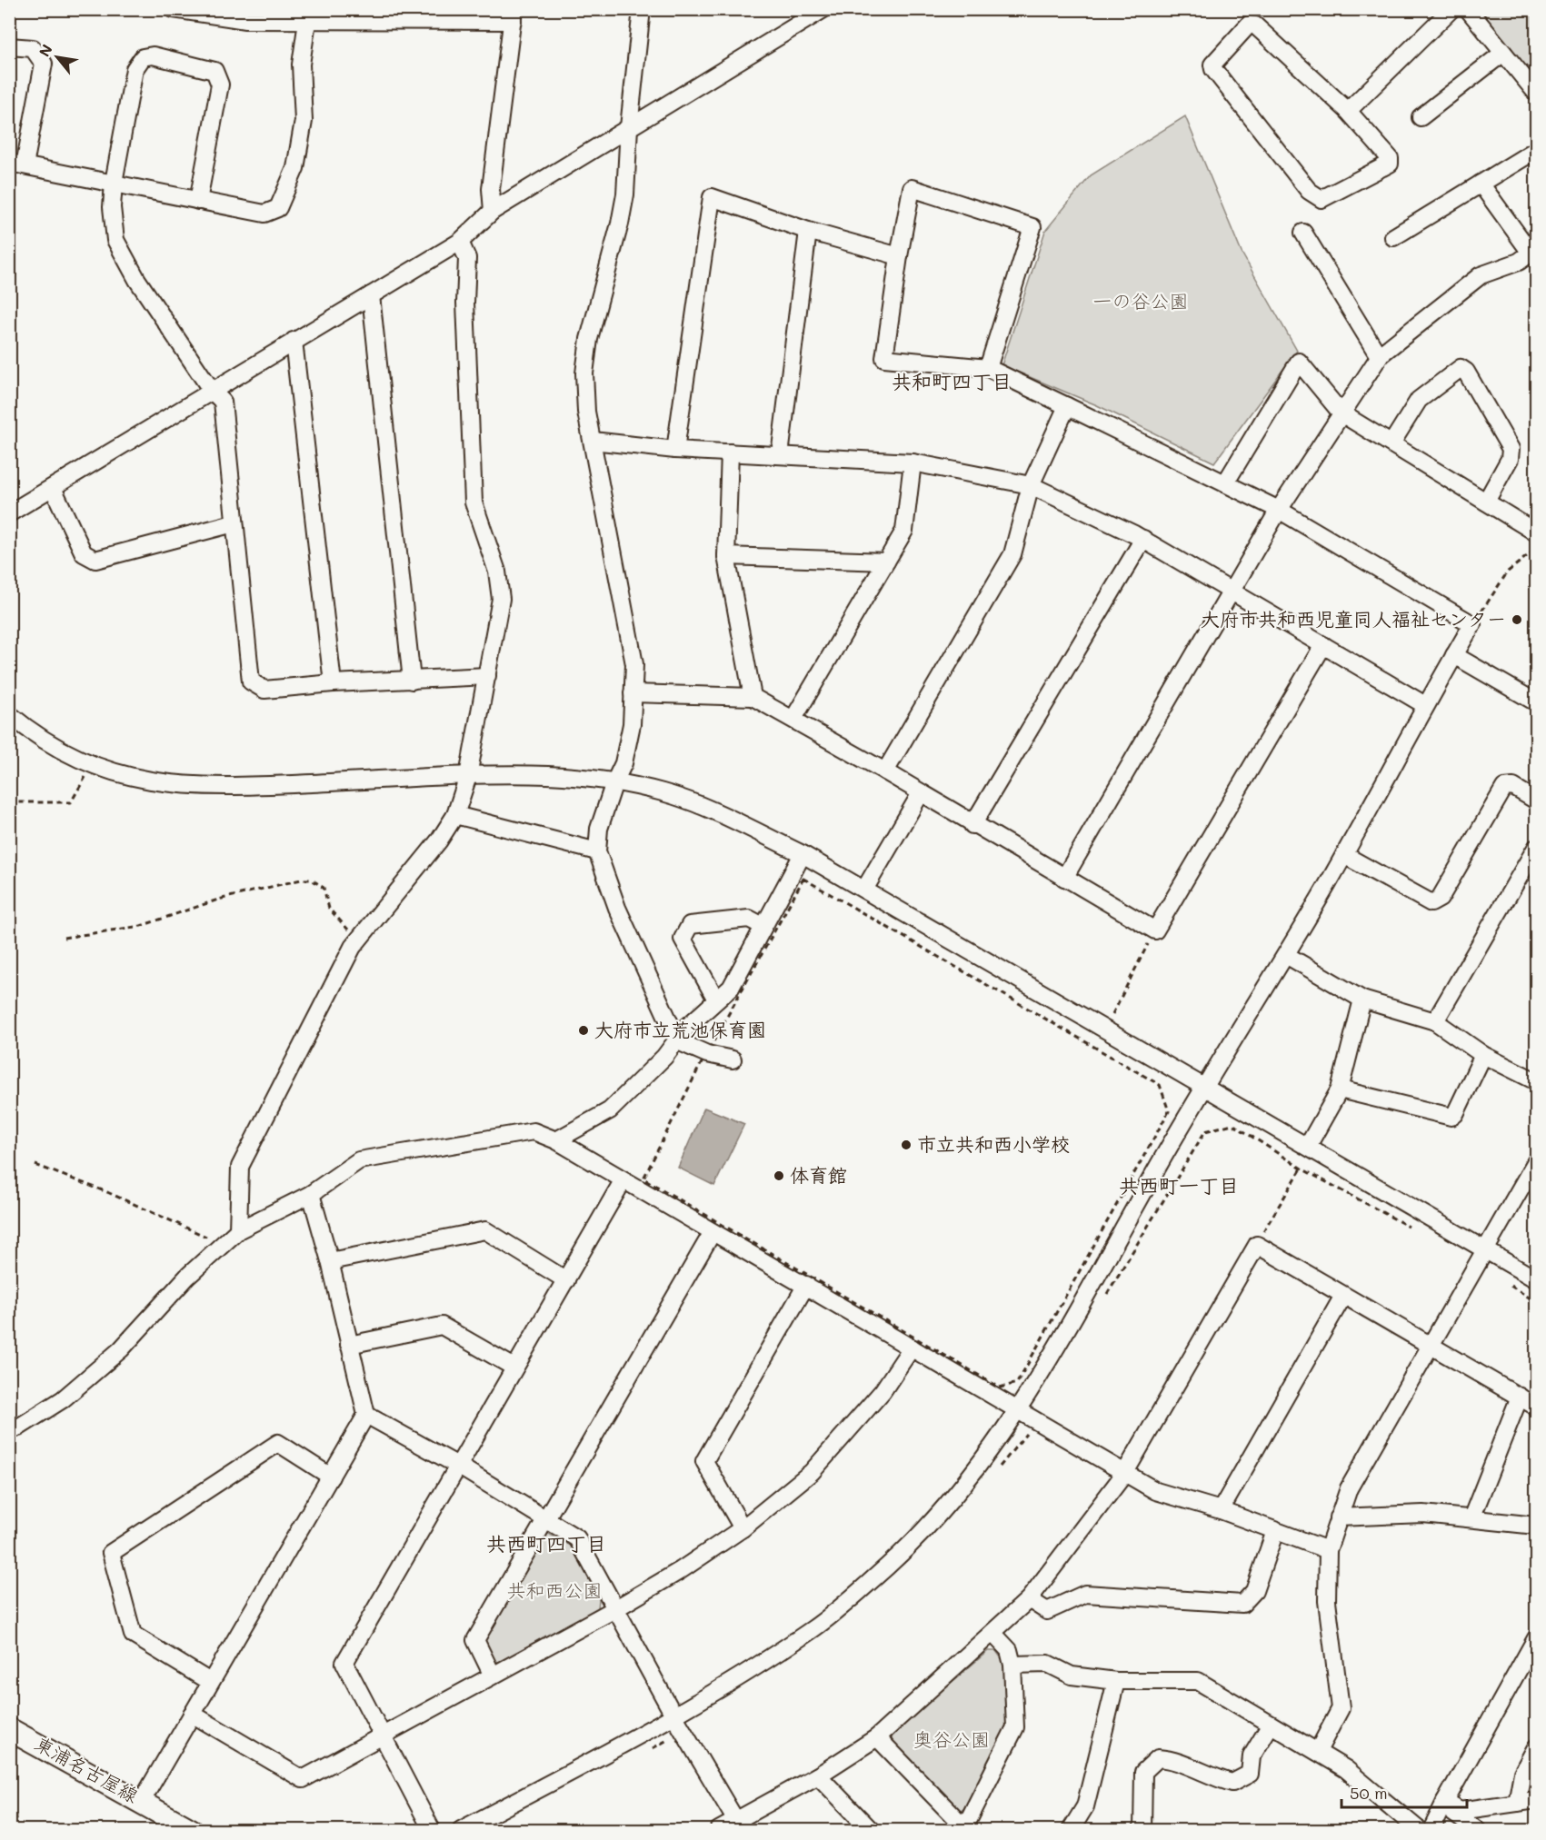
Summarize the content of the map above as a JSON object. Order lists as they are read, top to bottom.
{
  "streets": {
    "main road": ["東浦名古屋線"]
  },
  "districts": ["共和町四丁目", "共西町一丁目", "共西町四丁目"],
  "parks": ["一の谷公園", "共和西公園", "奥谷公園"],
  "places": [
    "大府市共和西児童同人福祉センター",
    "大府市立荒池保育園",
    "市立共和西小学校",
    "体育館"
  ],
  "scale_bar": "50 m",
  "north": "top left"
}
